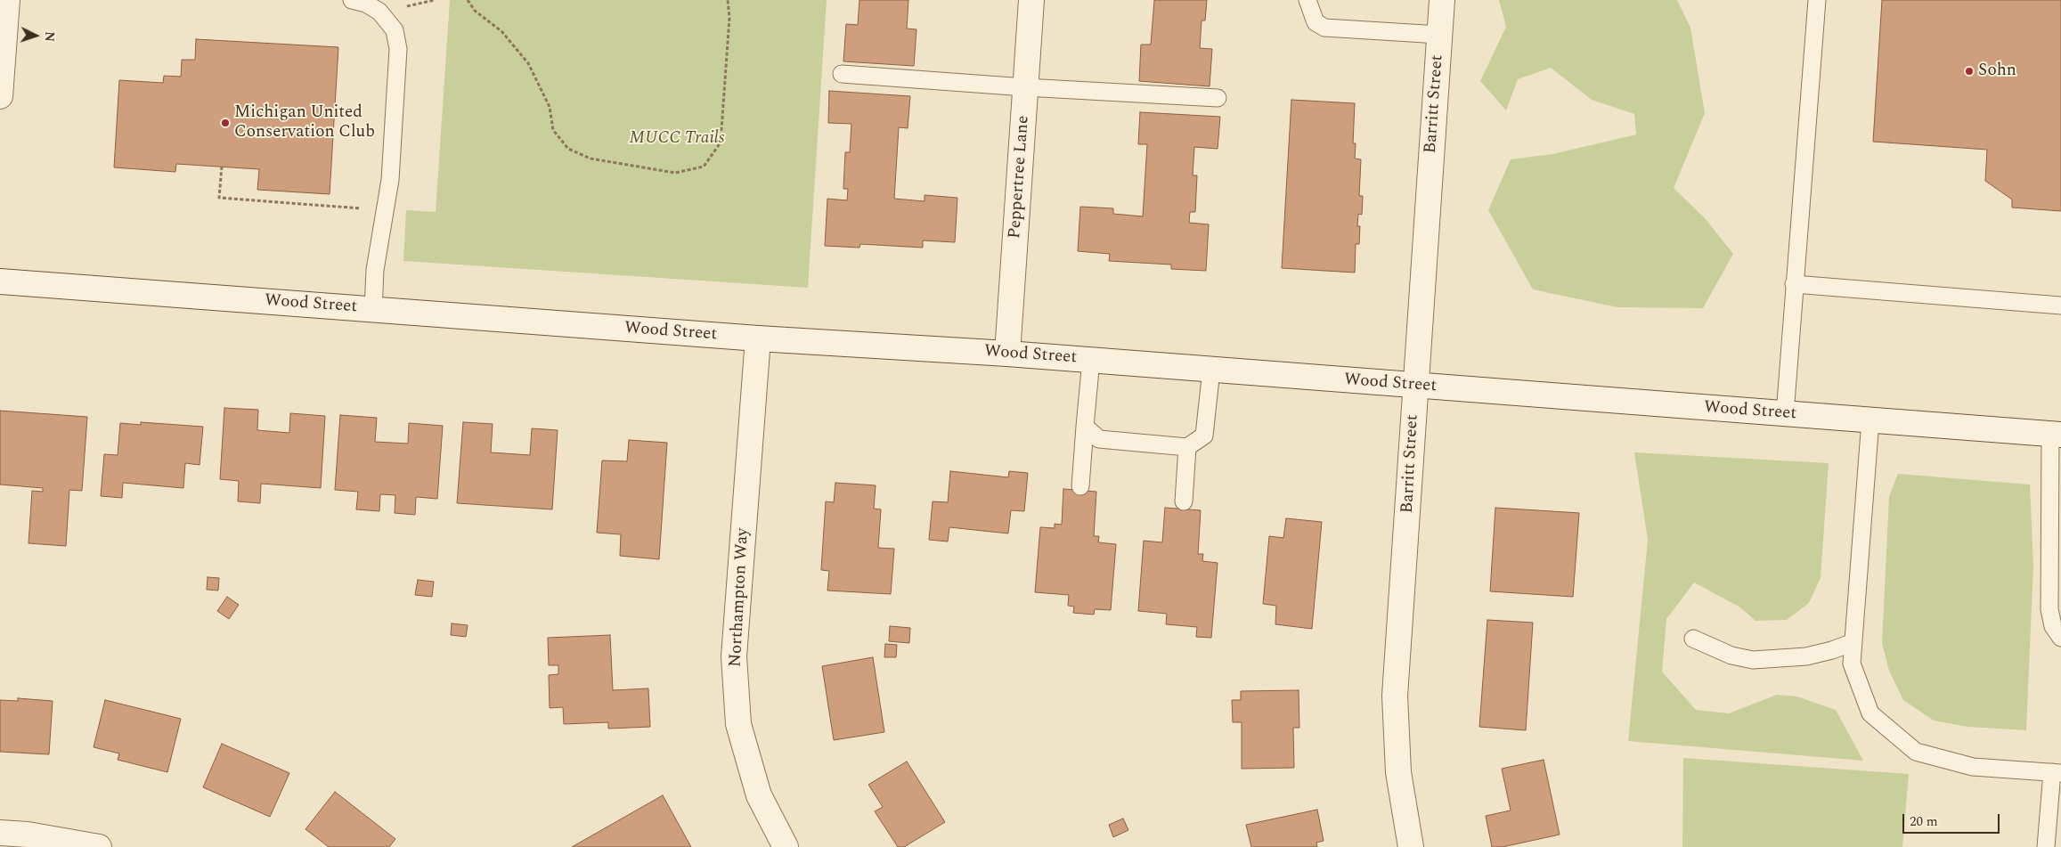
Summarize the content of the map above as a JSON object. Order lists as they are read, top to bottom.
{
  "streets": {
    "street": [
      "Barritt Street",
      "Peppertree Lane",
      "Wood Street",
      "Northampton Way"
    ]
  },
  "crossings": [
    ["Barritt Street", "Wood Street"],
    ["Peppertree Lane", "Wood Street"],
    ["Wood Street", "Northampton Way"]
  ],
  "parks": ["MUCC Trails"],
  "places": ["Sohn", "Michigan United Conservation Club"],
  "scale_bar": "20 m",
  "north": "right"
}
